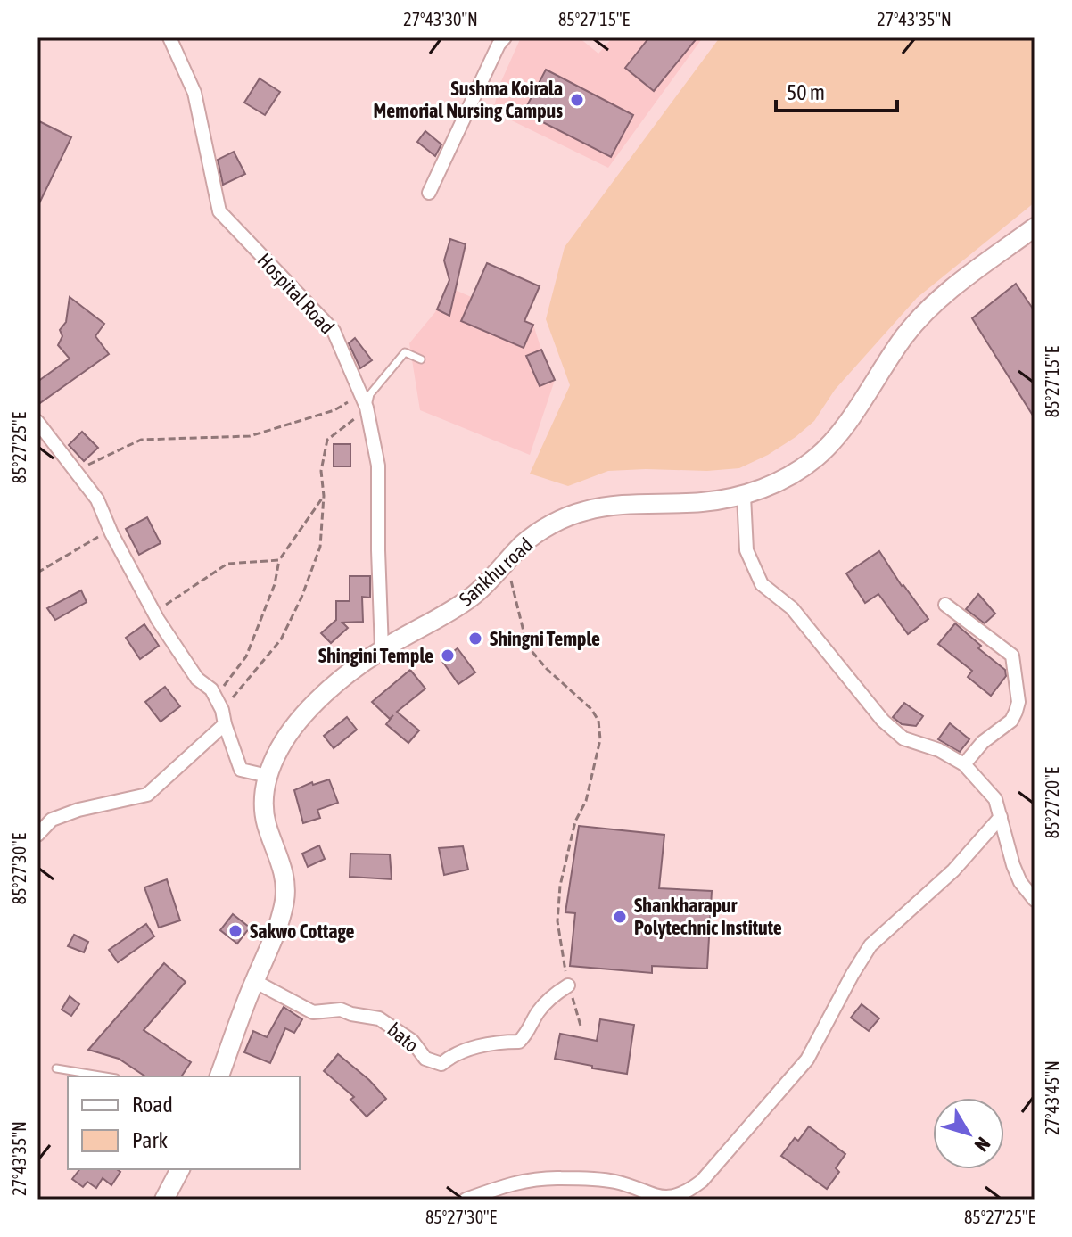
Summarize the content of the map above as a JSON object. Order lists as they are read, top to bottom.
{
  "streets": {
    "main road": ["Sankhu road"],
    "street": ["Hospital Road", "bato"]
  },
  "crossings": [
    ["Hospital Road", "Sankhu road"],
    ["Sankhu road", "bato"]
  ],
  "places": [
    "Sushma Koirala Memorial Nursing Campus",
    "Shingni Temple",
    "Shingini Temple",
    "Shankharapur Polytechnic Institute",
    "Sakwo Cottage"
  ],
  "legend": ["Road", "Park"],
  "scale_bar": "50 m",
  "north": "bottom right",
  "coordinates": [
    "27°43'30\"N",
    "85°27'15\"E",
    "27°43'35\"N",
    "85°27'25\"E",
    "85°27'20\"E",
    "85°27'30\"E",
    "27°43'45\"N"
  ]
}
